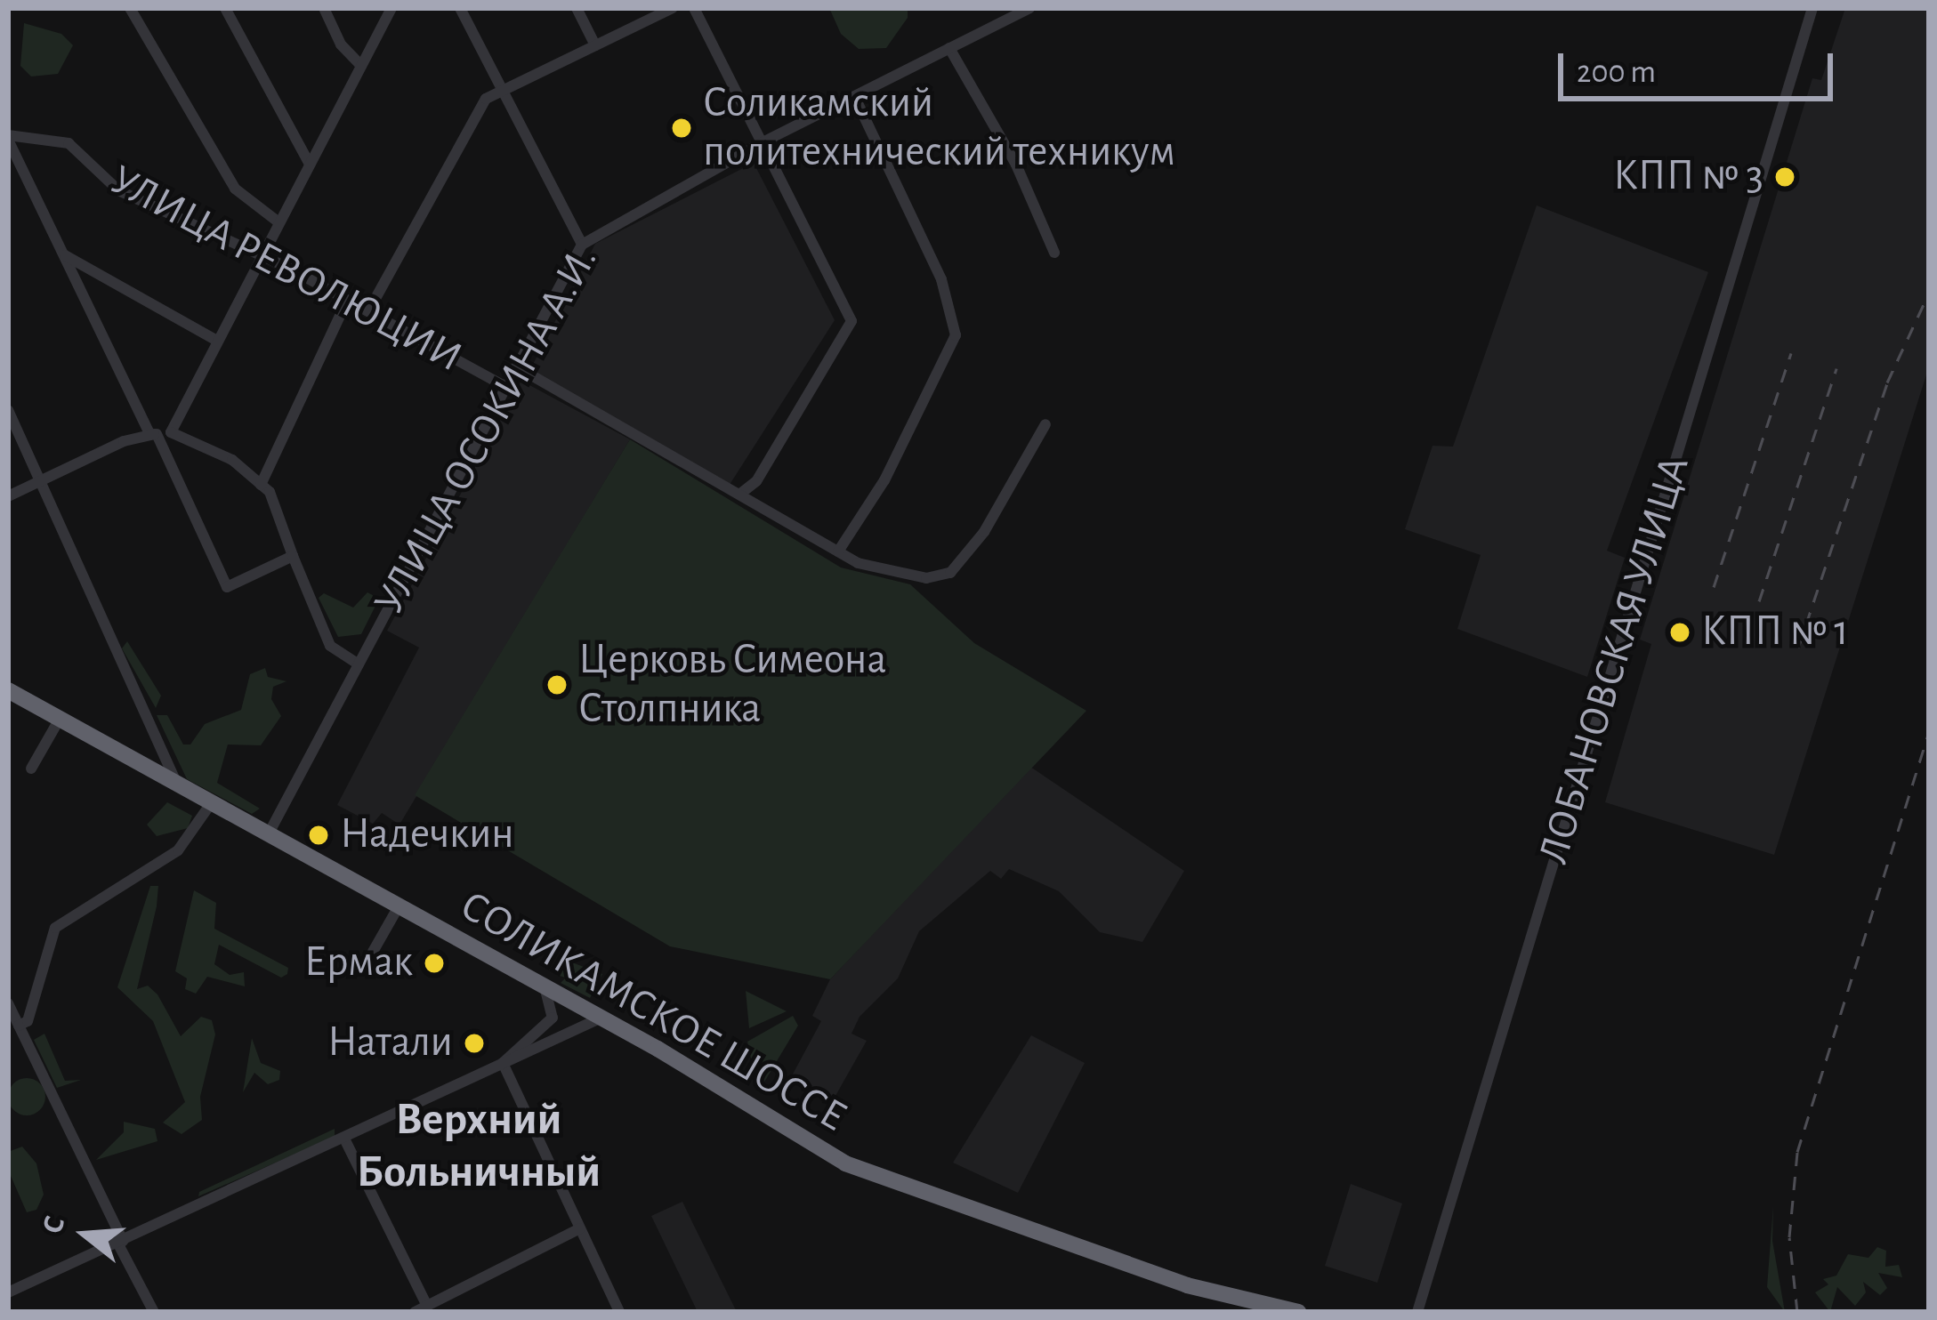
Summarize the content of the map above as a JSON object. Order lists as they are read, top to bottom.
{
  "streets": {
    "highway": ["СОЛИКАМСКОЕ ШОССЕ"],
    "street": ["УЛИЦА РЕВОЛЮЦИИ", "УЛИЦА ОСОКИНА А.И.", "ЛОБАНОВСКАЯ УЛИЦА"]
  },
  "crossings": [
    ["УЛИЦА РЕВОЛЮЦИИ", "УЛИЦА ОСОКИНА А.И."],
    ["УЛИЦА ОСОКИНА А.И.", "СОЛИКАМСКОЕ ШОССЕ"]
  ],
  "districts": ["Верхний Больничный"],
  "places": [
    "Соликамский политехнический техникум",
    "КПП № 3",
    "КПП № 1",
    "Церковь Симеона Столпника",
    "Надечкин",
    "Ермак",
    "Натали"
  ],
  "scale_bar": "200 m",
  "north": "left"
}
